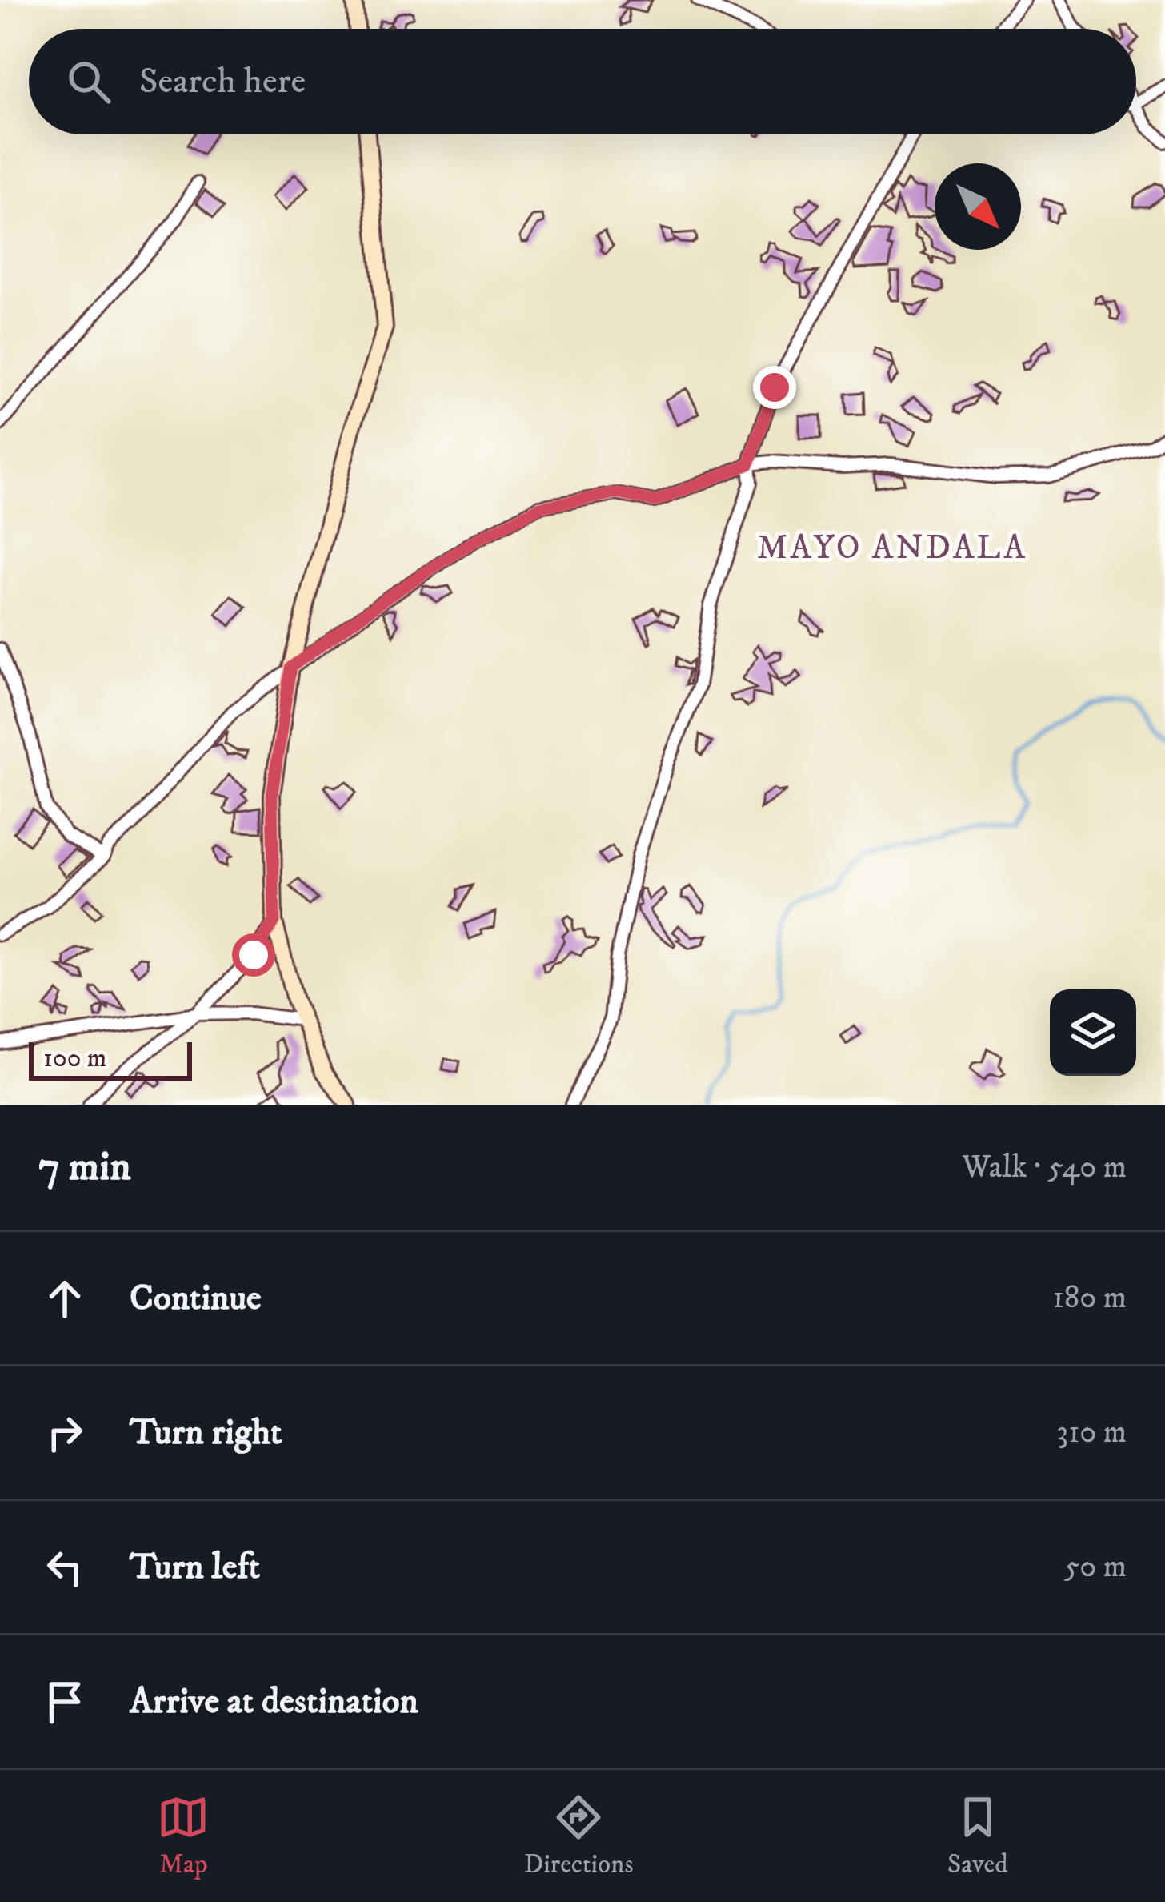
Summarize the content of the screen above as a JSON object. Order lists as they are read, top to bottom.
{
  "districts": ["MAYO ANDALA"],
  "scale_bar": "100 m",
  "north": "bottom right",
  "page": {
    "search": "Search here",
    "scale": "100 m",
    "heading": ["7 min", "Walk · 540 m"],
    "list": [
      ["Continue", "180 m"],
      ["Turn right", "310 m"],
      ["Turn left", "50 m"],
      "Arrive at destination"
    ],
    "nav": ["Map", "Directions", "Saved"]
  }
}
